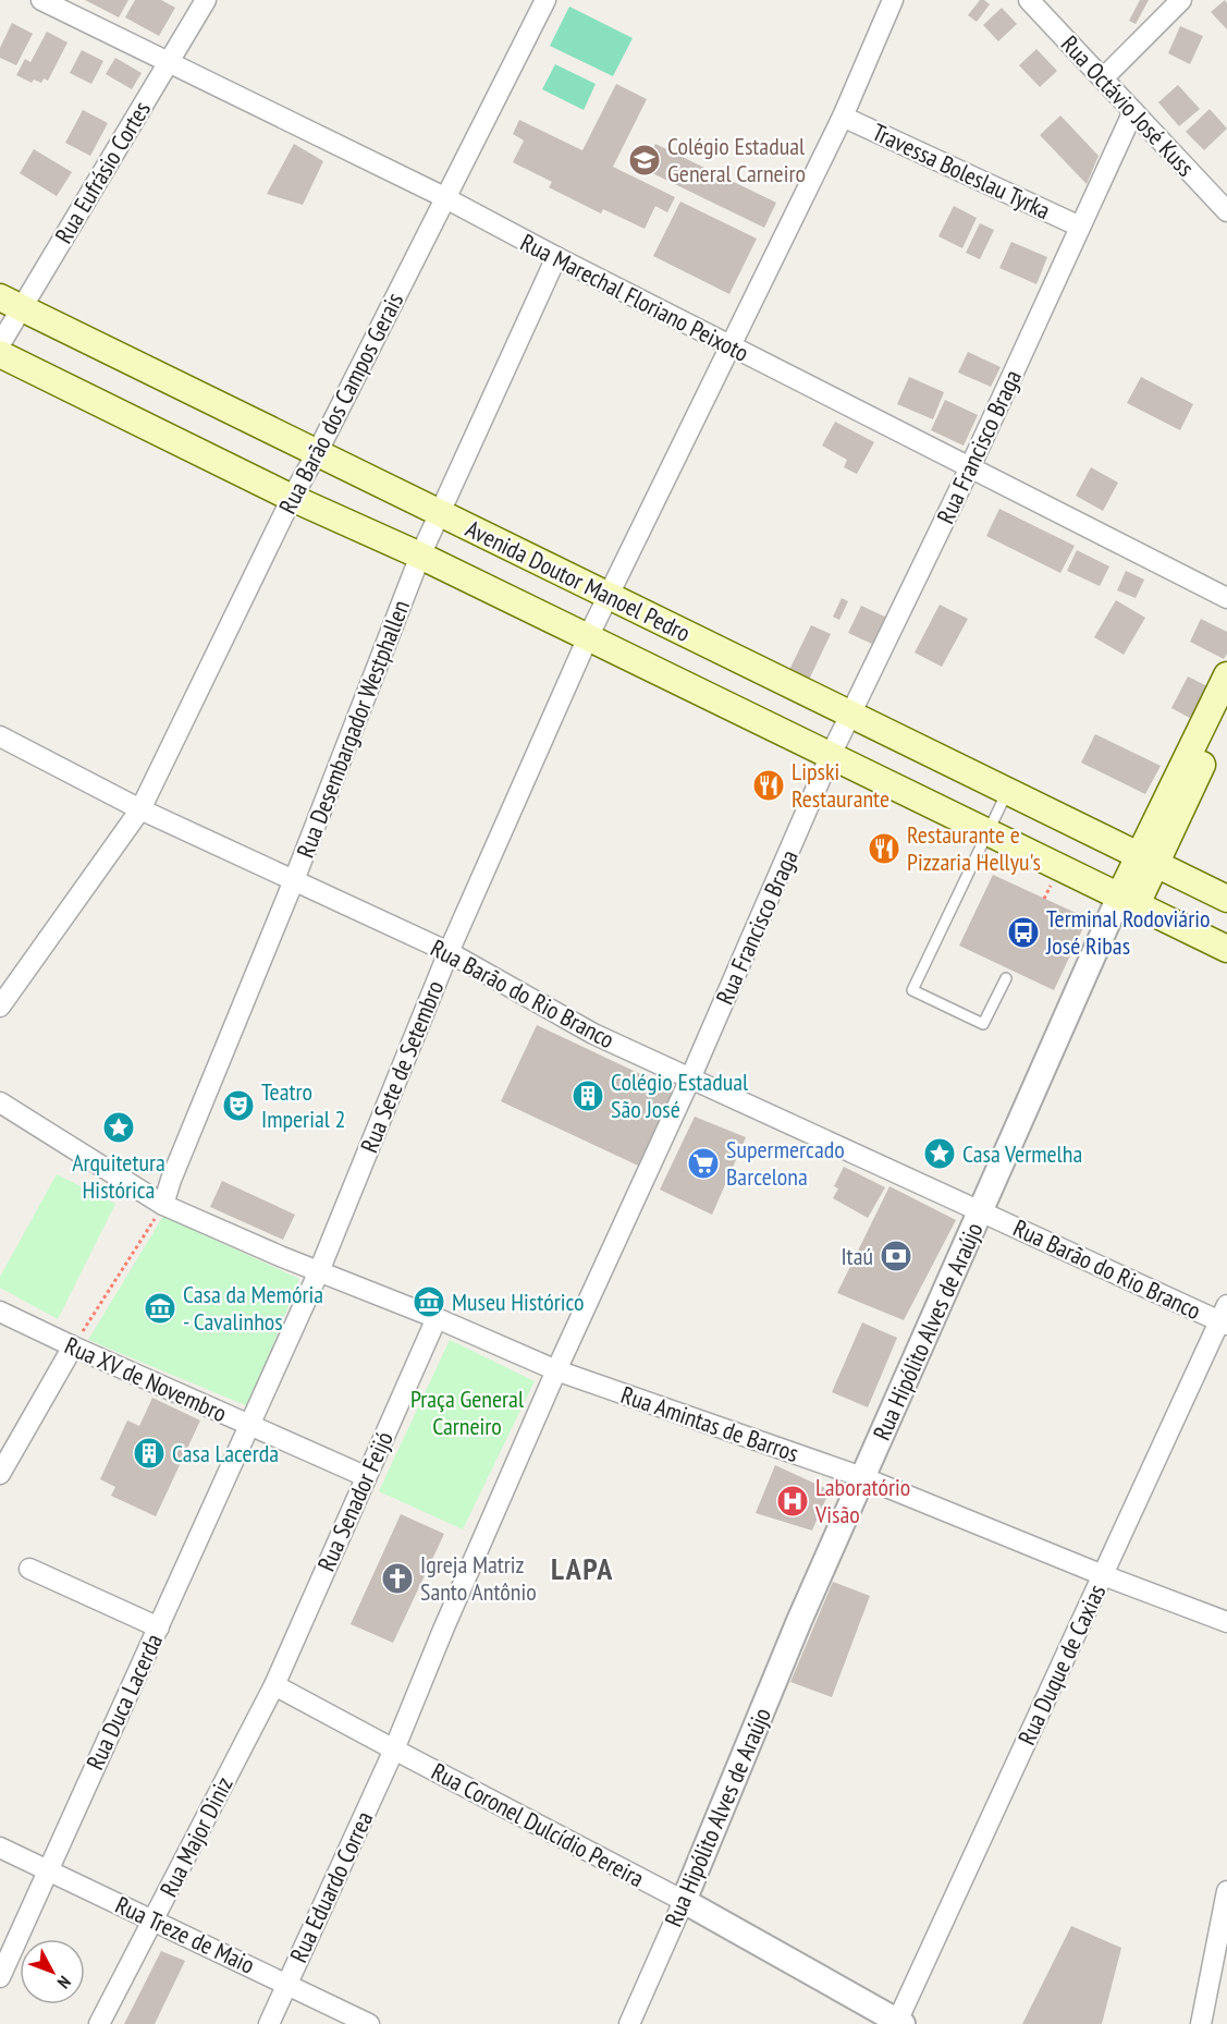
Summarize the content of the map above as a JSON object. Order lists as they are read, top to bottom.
{
  "streets": {
    "main road": ["Avenida Doutor Manoel Pedro"],
    "street": [
      "Rua Octávio José Kuss",
      "Travessa Boleslau Tyrka",
      "Rua Eufrásio Cortes",
      "Rua Marechal Floriano Peixoto",
      "Rua Barão dos Campos Gerais",
      "Rua Francisco Braga",
      "Rua Desembargador Westphallen",
      "Rua Barão do Rio Branco",
      "Rua Sete de Setembro",
      "Rua Hipólito Alves de Araújo",
      "Rua XV de Novembro",
      "Rua Amintas de Barros",
      "Rua Senador Feijó",
      "Rua Duque de Caxias",
      "Rua Duca Lacerda",
      "Rua Coronel Dulcídio Pereira",
      "Rua Major Diniz",
      "Rua Eduardo Correa",
      "Rua Treze de Maio"
    ]
  },
  "crossings": [
    ["Rua Octávio José Kuss", "Rua Francisco Braga"],
    ["Travessa Boleslau Tyrka", "Rua Francisco Braga"],
    ["Travessa Boleslau Tyrka", "Rua Sete de Setembro"],
    ["Rua Eufrásio Cortes", "Rua Marechal Floriano Peixoto"],
    ["Rua Eufrásio Cortes", "Avenida Doutor Manoel Pedro"],
    ["Rua Marechal Floriano Peixoto", "Rua Barão dos Campos Gerais"],
    ["Rua Marechal Floriano Peixoto", "Rua Francisco Braga"],
    ["Rua Marechal Floriano Peixoto", "Rua Desembargador Westphallen"],
    ["Rua Marechal Floriano Peixoto", "Rua Sete de Setembro"],
    ["Rua Barão dos Campos Gerais", "Avenida Doutor Manoel Pedro"],
    ["Rua Barão dos Campos Gerais", "Rua Barão do Rio Branco"],
    ["Rua Francisco Braga", "Avenida Doutor Manoel Pedro"],
    ["Rua Francisco Braga", "Rua Barão do Rio Branco"],
    ["Rua Francisco Braga", "Rua Amintas de Barros"],
    ["Rua Francisco Braga", "Rua Coronel Dulcídio Pereira"],
    ["Rua Francisco Braga", "Rua Eduardo Correa"],
    ["Avenida Doutor Manoel Pedro", "Rua Desembargador Westphallen"],
    ["Avenida Doutor Manoel Pedro", "Rua Sete de Setembro"],
    ["Avenida Doutor Manoel Pedro", "Rua Hipólito Alves de Araújo"],
    ["Rua Desembargador Westphallen", "Rua Barão do Rio Branco"],
    ["Rua Desembargador Westphallen", "Rua Amintas de Barros"],
    ["Rua Barão do Rio Branco", "Rua Sete de Setembro"],
    ["Rua Barão do Rio Branco", "Rua Hipólito Alves de Araújo"],
    ["Rua Barão do Rio Branco", "Rua Duque de Caxias"],
    ["Rua Sete de Setembro", "Rua XV de Novembro"],
    ["Rua Sete de Setembro", "Rua Amintas de Barros"],
    ["Rua Sete de Setembro", "Rua Duca Lacerda"],
    ["Rua Hipólito Alves de Araújo", "Rua Amintas de Barros"],
    ["Rua Hipólito Alves de Araújo", "Rua Coronel Dulcídio Pereira"],
    ["Rua XV de Novembro", "Rua Senador Feijó"],
    ["Rua XV de Novembro", "Rua Duca Lacerda"],
    ["Rua Amintas de Barros", "Rua Senador Feijó"],
    ["Rua Amintas de Barros", "Rua Duque de Caxias"],
    ["Rua Senador Feijó", "Rua Coronel Dulcídio Pereira"],
    ["Rua Senador Feijó", "Rua Major Diniz"],
    ["Rua Duque de Caxias", "Rua Coronel Dulcídio Pereira"],
    ["Rua Duca Lacerda", "Rua Treze de Maio"],
    ["Rua Coronel Dulcídio Pereira", "Rua Major Diniz"],
    ["Rua Coronel Dulcídio Pereira", "Rua Eduardo Correa"],
    ["Rua Major Diniz", "Rua Treze de Maio"],
    ["Rua Eduardo Correa", "Rua Treze de Maio"]
  ],
  "districts": ["LAPA"],
  "parks": ["Praça General Carneiro"],
  "places": {
    "school or university": ["Colégio Estadual General Carneiro"],
    "restaurant": ["Lipski Restaurante", "Restaurante e Pizzaria Hellyu's"],
    "bus stop": ["Terminal Rodoviário José Ribas"],
    "building": ["Colégio Estadual São José", "Casa Lacerda"],
    "theatre": ["Teatro Imperial 2"],
    "place": ["Arquitetura Histórica", "Casa Vermelha"],
    "supermarket": ["Supermercado Barcelona"],
    "bank": ["Itaú"],
    "museum": ["Museu Histórico", "Casa da Memória - Cavalinhos"],
    "hospital": ["Laboratório Visão"],
    "church": ["Igreja Matriz Santo Antônio"]
  },
  "north": "bottom right"
}
